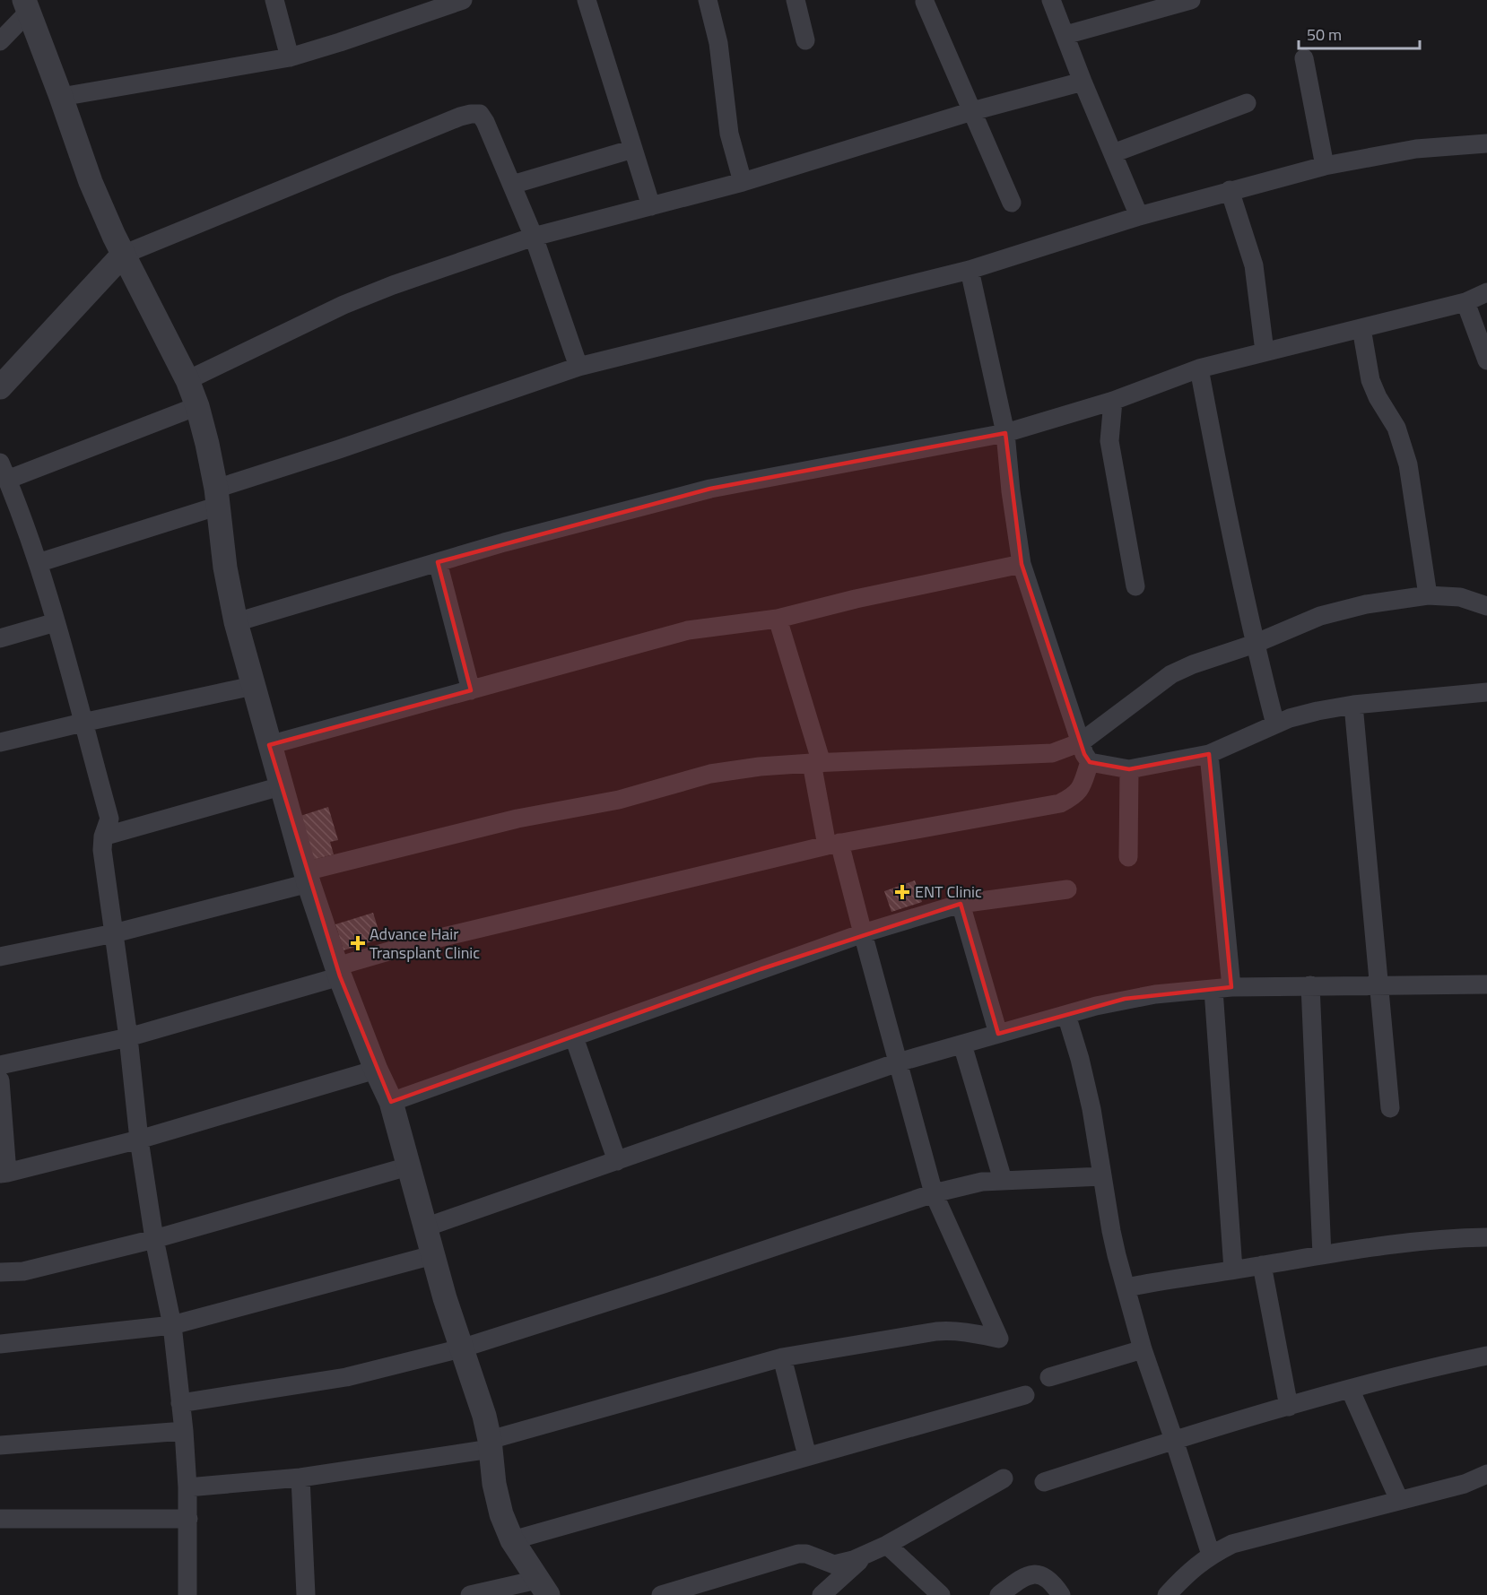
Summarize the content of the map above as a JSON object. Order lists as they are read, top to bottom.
{
  "places": {
    "health": ["ENT Clinic", "Advance Hair Transplant Clinic"]
  },
  "scale_bar": "50 m"
}
